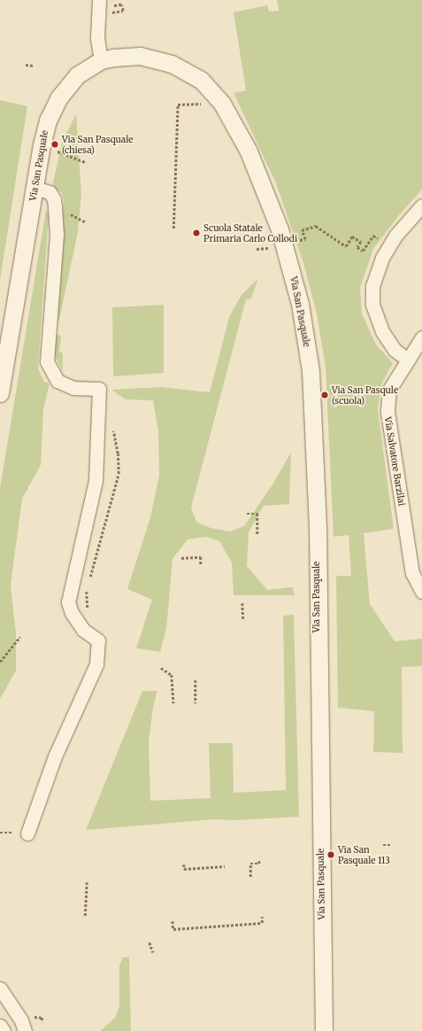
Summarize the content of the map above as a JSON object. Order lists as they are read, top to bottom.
{
  "streets": {
    "street": ["Via San Pasquale", "Via Salvatore Barzilai"]
  },
  "places": [
    "Via San Pasquale (chiesa)",
    "Scuola Statale Primaria Carlo Collodi",
    "Via San Pasqule (scuola)",
    "Via San Pasquale 113"
  ]
}
